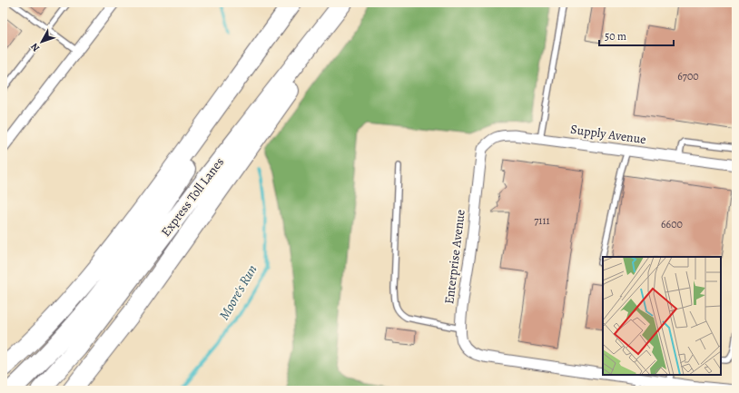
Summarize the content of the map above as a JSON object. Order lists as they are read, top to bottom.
{
  "streets": {
    "highway": ["Express Toll Lanes"],
    "street": ["Supply Avenue", "Enterprise Avenue"]
  },
  "crossings": [
    ["Supply Avenue", "Enterprise Avenue"]
  ],
  "water": ["Moore's Run"],
  "house_numbers": ["6700", "7111", "6600"],
  "scale_bar": "50 m",
  "north": "bottom left"
}
